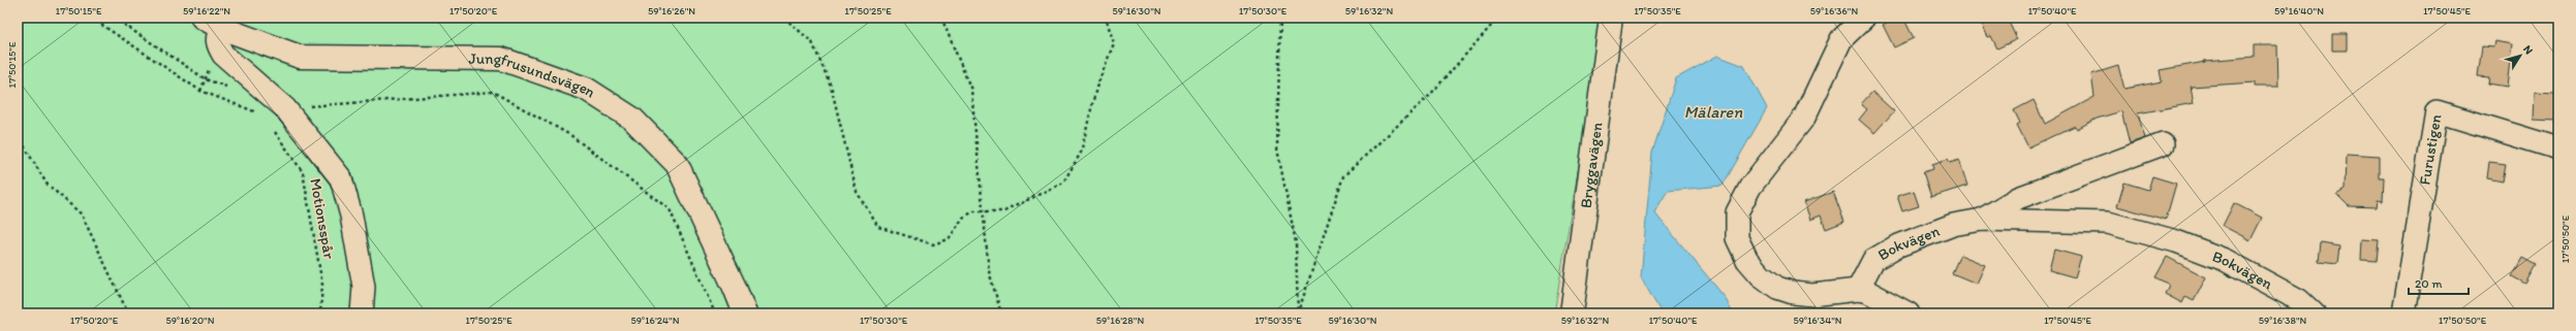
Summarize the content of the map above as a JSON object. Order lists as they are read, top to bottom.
{
  "streets": {
    "street": [
      "Jungfrusundsvägen",
      "Furustigen",
      "Bryggavägen",
      "Bokvägen"
    ],
    "path": ["Motionsspår"]
  },
  "water": ["Mälaren"],
  "scale_bar": "20 m",
  "north": "top right",
  "coordinates": [
    "17°50'15\"E",
    "59°16'22\"N",
    "17°50'20\"E",
    "59°16'26\"N",
    "17°50'25\"E",
    "59°16'30\"N",
    "17°50'30\"E",
    "59°16'32\"N",
    "17°50'35\"E",
    "59°16'36\"N",
    "17°50'40\"E",
    "59°16'40\"N",
    "17°50'45\"E",
    "17°50'50\"E",
    "59°16'20\"N",
    "59°16'24\"N",
    "59°16'28\"N",
    "59°16'34\"N",
    "59°16'38\"N"
  ]
}
